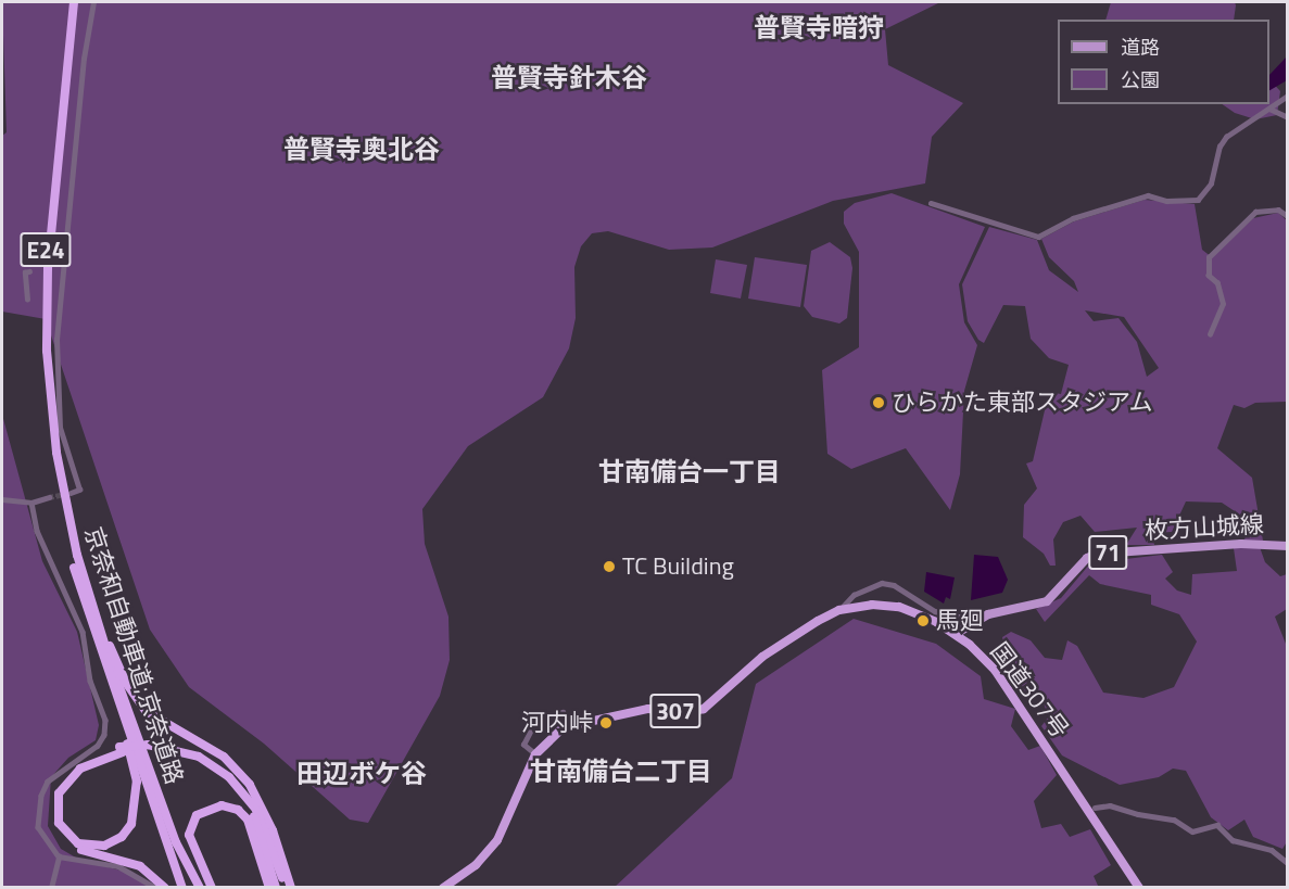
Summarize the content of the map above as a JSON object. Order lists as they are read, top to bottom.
{
  "streets": {
    "highway": [
      "E24",
      "京奈和自動車道;京奈道路",
      "国道307号",
      "307"
    ],
    "main road": ["枚方山城線", "71"]
  },
  "crossings": [
    ["枚方山城線", "国道307号"]
  ],
  "districts": [
    "普賢寺暗狩",
    "普賢寺針木谷",
    "普賢寺奥北谷",
    "甘南備台一丁目",
    "甘南備台二丁目",
    "田辺ボケ谷"
  ],
  "places": [
    "ひらかた東部スタジアム",
    "TC Building",
    "馬廻",
    "河内峠"
  ],
  "legend": ["道路", "公園"]
}
